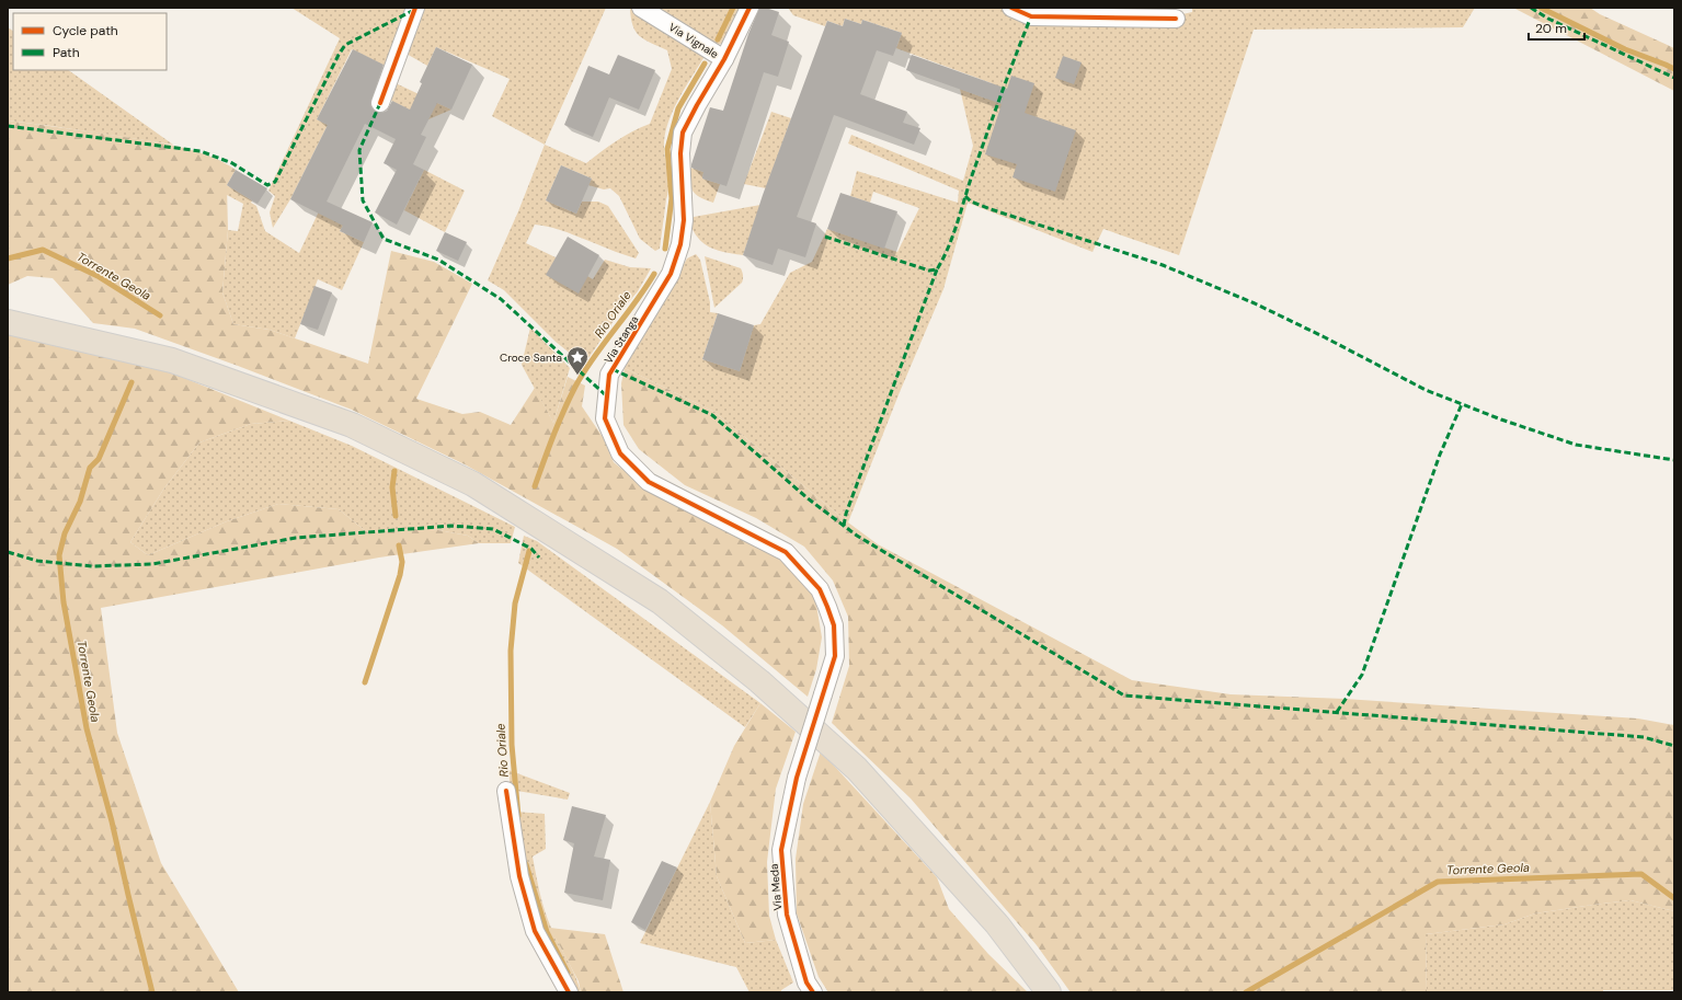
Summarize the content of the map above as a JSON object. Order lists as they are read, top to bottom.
{
  "streets": {
    "street": ["Via Vignale", "Via Stanga", "Via Meda"]
  },
  "crossings": [
    ["Via Vignale", "Via Stanga"],
    ["Via Stanga", "Via Meda"]
  ],
  "water": ["Torrente Geola", "Rio Oriale"],
  "places": {
    "place": ["Croce Santa"]
  },
  "legend": ["Cycle path", "Path"],
  "scale_bar": "20 m"
}
